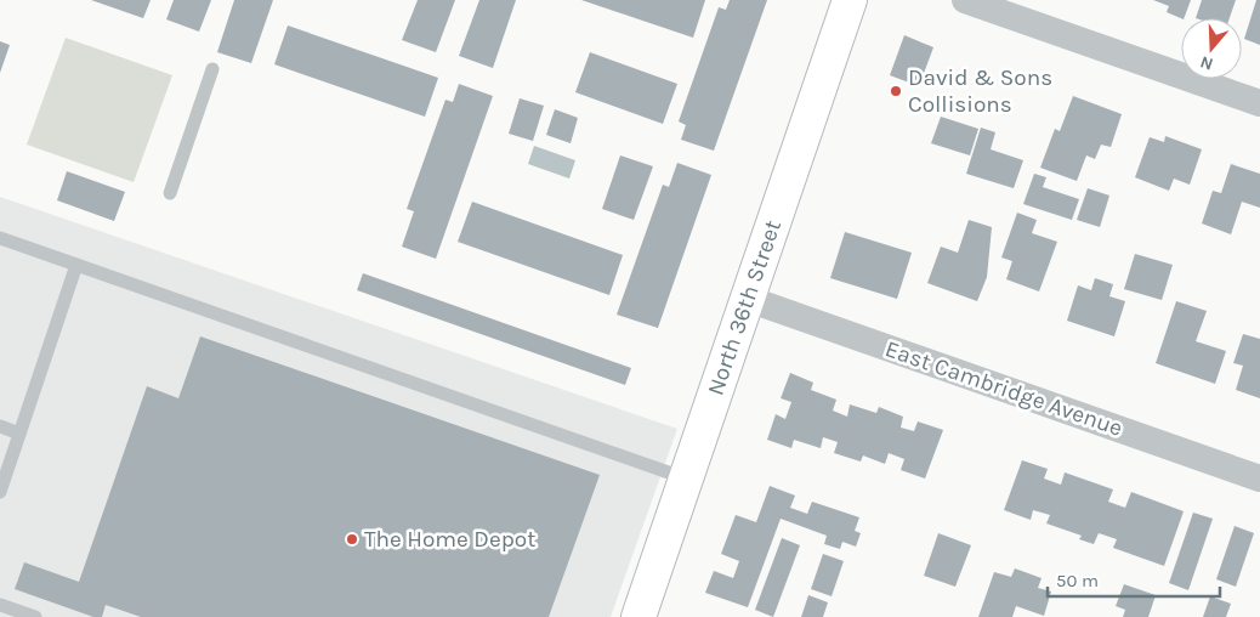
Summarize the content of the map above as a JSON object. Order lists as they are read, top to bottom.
{
  "streets": {
    "main road": ["North 36th Street"],
    "street": ["East Cambridge Avenue"]
  },
  "crossings": [
    ["North 36th Street", "East Cambridge Avenue"]
  ],
  "places": ["David & Sons Collisions", "The Home Depot"],
  "scale_bar": "50 m",
  "north": "bottom"
}
